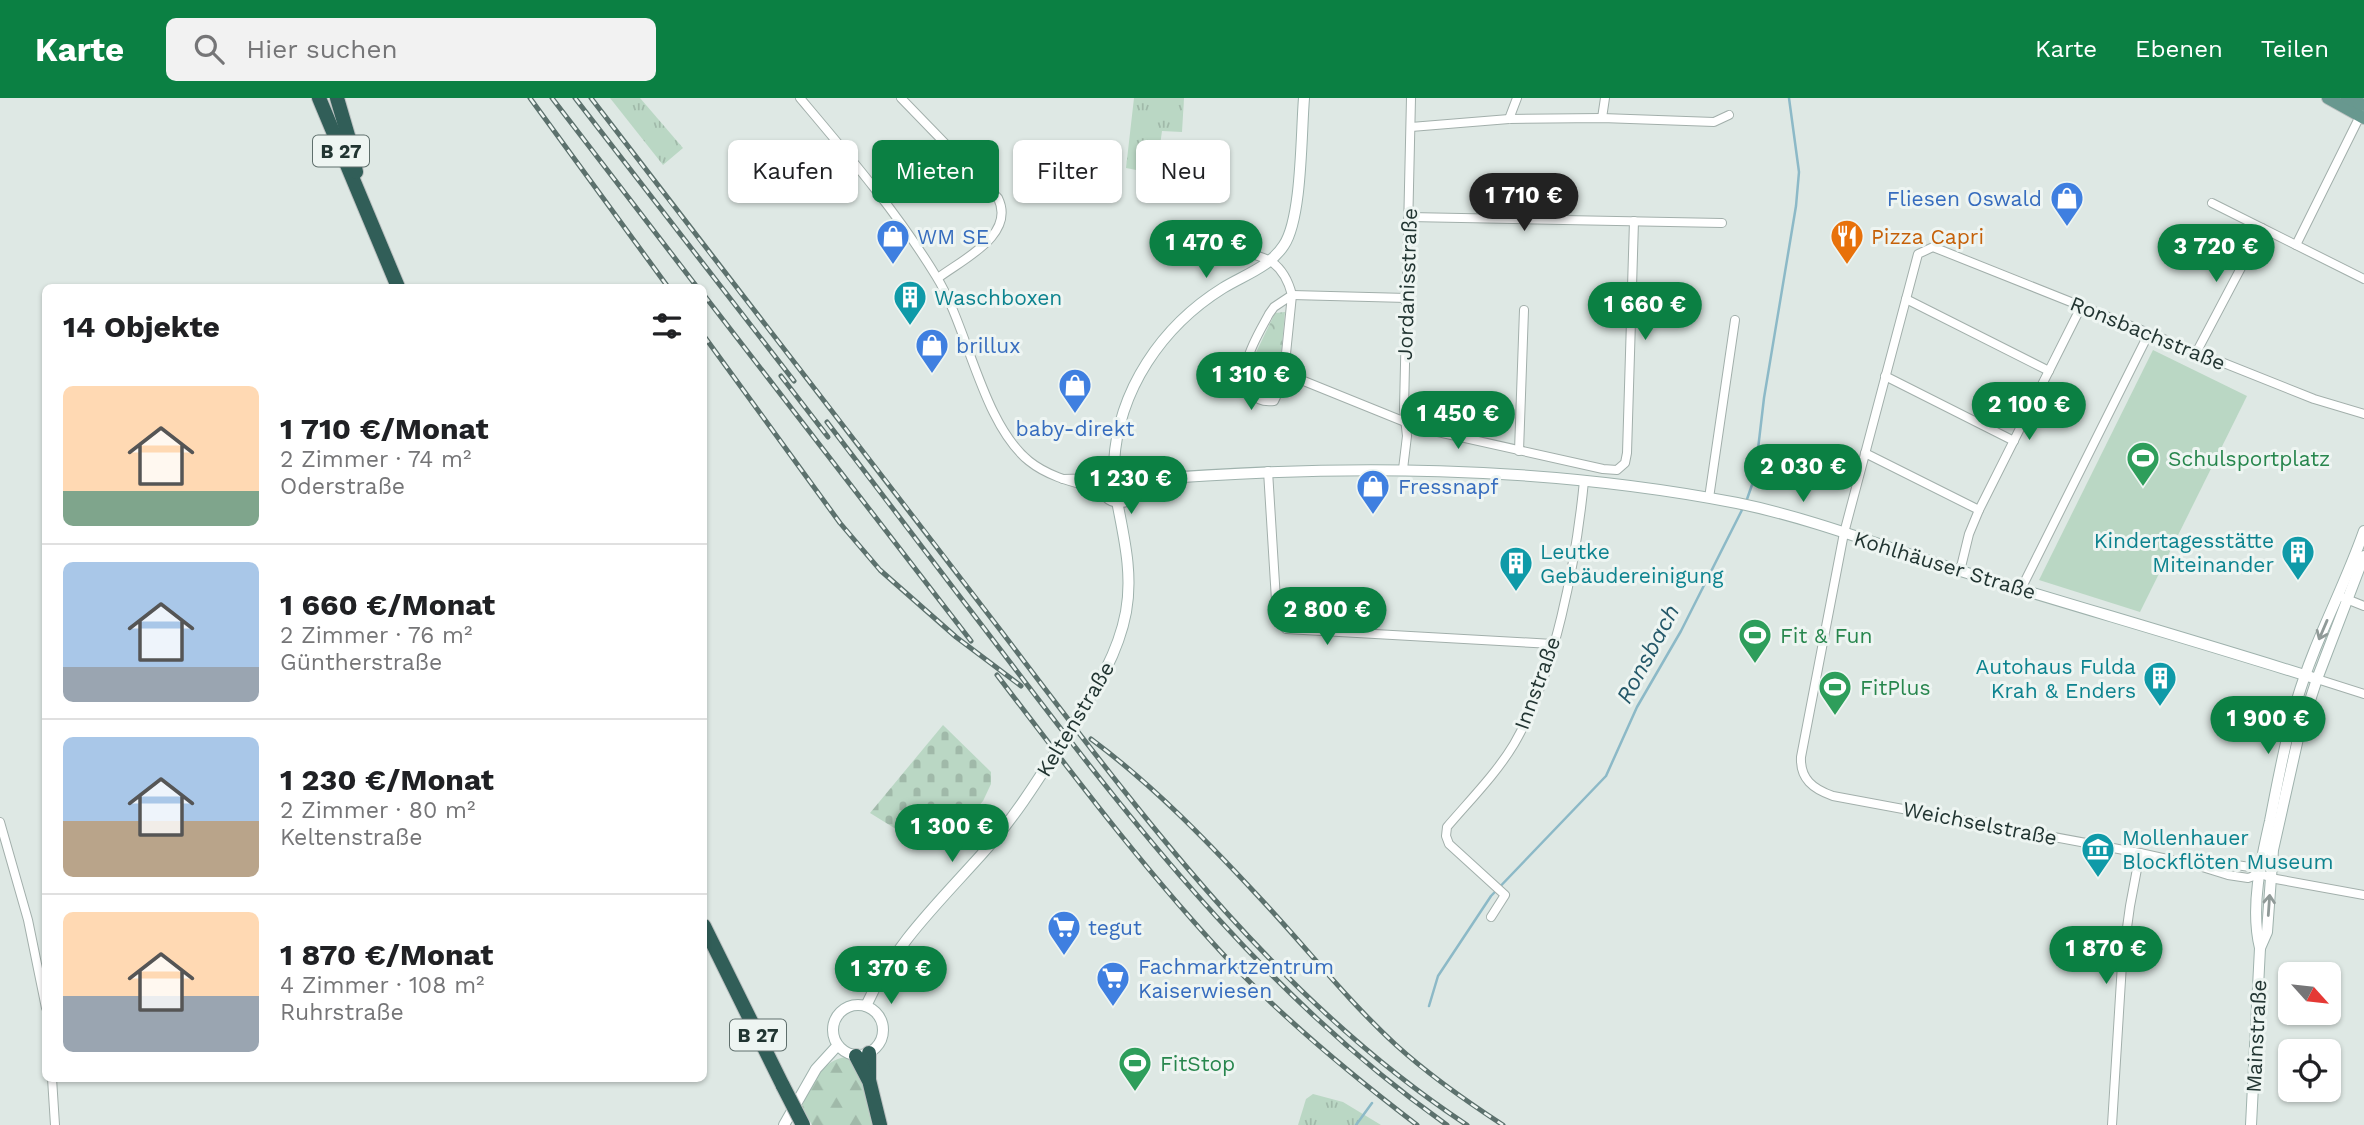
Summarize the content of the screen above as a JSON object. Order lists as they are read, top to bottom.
{
  "streets": {
    "highway": ["B 27"],
    "main road": ["Kohlhäuser Straße", "Keltenstraße", "Mainstraße"],
    "street": [
      "Jordanisstraße",
      "Ronsbachstraße",
      "Innstraße",
      "Weichselstraße"
    ]
  },
  "crossings": [
    ["Jordanisstraße", "Kohlhäuser Straße"],
    ["Kohlhäuser Straße", "Innstraße"],
    ["Kohlhäuser Straße", "Keltenstraße"],
    ["Kohlhäuser Straße", "Weichselstraße"],
    ["Kohlhäuser Straße", "Mainstraße"],
    ["Weichselstraße", "Mainstraße"]
  ],
  "water": ["Ronsbach"],
  "places": {
    "shop": [
      "Fliesen Oswald",
      "WM SE",
      "brillux",
      "baby-direkt",
      "Fressnapf"
    ],
    "restaurant": ["Pizza Capri"],
    "building": [
      "Waschboxen",
      "Kindertagesstätte Miteinander",
      "Leutke Gebäudereinigung",
      "Autohaus Fulda Krah & Enders"
    ],
    "sports": [
      "Schulsportplatz",
      "Fit & Fun",
      "FitPlus",
      "FitStop"
    ],
    "museum": ["Mollenhauer Blockflöten Museum"],
    "supermarket": ["tegut", "Fachmarktzentrum Kaiserwiesen"]
  },
  "north": "bottom right",
  "page": {
    "header": "Karte",
    "search": "Hier suchen",
    "nav": ["Karte", "Ebenen", "Teilen"],
    "chip": [
      "Kaufen",
      "Mieten",
      "Filter",
      "Neu"
    ],
    "price": [
      "1 710 €",
      "1 470 €",
      "3 720 €",
      "1 660 €",
      "1 310 €",
      "2 100 €",
      "1 450 €",
      "2 030 €",
      "1 230 €",
      "2 800 €",
      "1 900 €",
      "1 300 €",
      "1 870 €",
      "1 370 €"
    ],
    "heading": "14 Objekte",
    "list": [
      {
        "name": "1 710 €/Monat",
        "note": "2 Zimmer · 74 m² · Oderstraße"
      },
      {
        "name": "1 660 €/Monat",
        "note": "2 Zimmer · 76 m² · Güntherstraße"
      },
      {
        "name": "1 230 €/Monat",
        "note": "2 Zimmer · 80 m² · Keltenstraße"
      },
      {
        "name": "1 870 €/Monat",
        "note": "4 Zimmer · 108 m² · Ruhrstraße"
      }
    ]
  }
}
